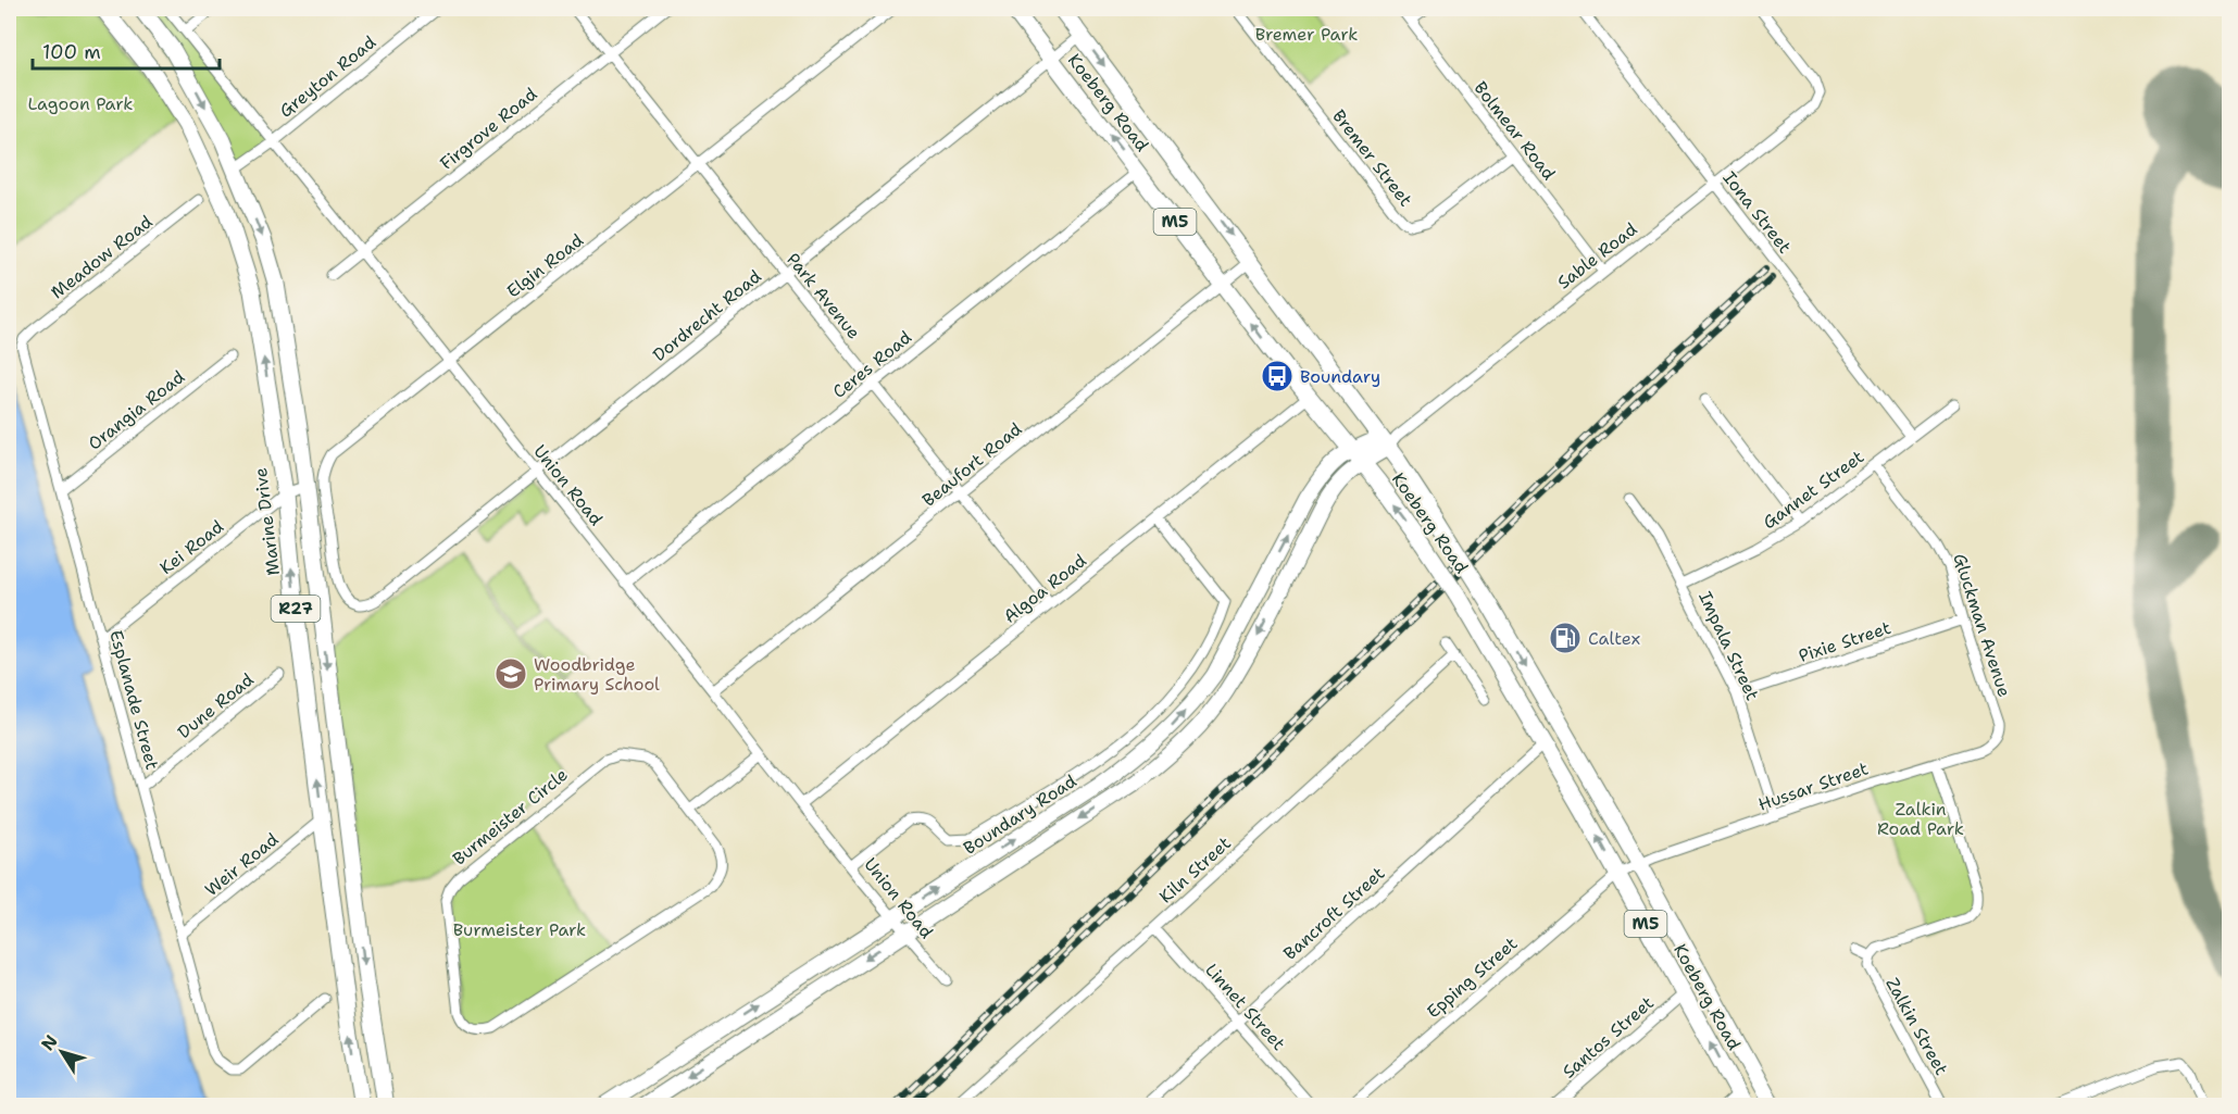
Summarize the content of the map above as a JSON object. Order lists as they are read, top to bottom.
{
  "streets": {
    "main road": [
      "Koeberg Road",
      "M5",
      "Marine Drive",
      "R27",
      "Boundary Road"
    ],
    "street": [
      "Greyton Road",
      "Firgrove Road",
      "Bolmear Road",
      "Bremer Street",
      "Iona Street",
      "Sable Road",
      "Meadow Road",
      "Elgin Road",
      "Park Avenue",
      "Dordrecht Road",
      "Ceres Road",
      "Orangia Road",
      "Beaufort Road",
      "Union Road",
      "Gannet Street",
      "Kei Road",
      "Algoa Road",
      "Gluckman Avenue",
      "Pixie Street",
      "Impala Street",
      "Esplanade Street",
      "Dune Road",
      "Hussar Street",
      "Burmeister Circle",
      "Weir Road",
      "Kiln Street",
      "Bancroft Street",
      "Epping Street",
      "Linnet Street",
      "Zalkin Street",
      "Santos Street"
    ]
  },
  "crossings": [
    ["Greyton Road", "Union Road"],
    ["Greyton Road", "R27"],
    ["Koeberg Road", "Sable Road"],
    ["Koeberg Road", "Dordrecht Road"],
    ["Koeberg Road", "Ceres Road"],
    ["Koeberg Road", "Beaufort Road"],
    ["Koeberg Road", "Algoa Road"],
    ["Koeberg Road", "Hussar Street"],
    ["Koeberg Road", "Boundary Road"],
    ["Koeberg Road", "Bancroft Street"],
    ["Koeberg Road", "Epping Street"],
    ["Koeberg Road", "Santos Street"],
    ["Firgrove Road", "Park Avenue"],
    ["Firgrove Road", "Union Road"],
    ["Bolmear Road", "Bremer Street"],
    ["Bolmear Road", "Sable Road"],
    ["Iona Street", "Sable Road"],
    ["Iona Street", "Gannet Street"],
    ["Sable Road", "Boundary Road"],
    ["Meadow Road", "Esplanade Street"],
    ["Elgin Road", "Park Avenue"],
    ["Elgin Road", "Dordrecht Road"],
    ["Elgin Road", "Union Road"],
    ["Park Avenue", "Dordrecht Road"],
    ["Park Avenue", "Ceres Road"],
    ["Park Avenue", "Beaufort Road"],
    ["Park Avenue", "Algoa Road"],
    ["Dordrecht Road", "Union Road"],
    ["Ceres Road", "Union Road"],
    ["Orangia Road", "Esplanade Street"],
    ["Beaufort Road", "Union Road"],
    ["Union Road", "Algoa Road"],
    ["Union Road", "Boundary Road"],
    ["Gannet Street", "Gluckman Avenue"],
    ["Gannet Street", "Impala Street"],
    ["Marine Drive", "Kei Road"],
    ["Marine Drive", "Weir Road"],
    ["Kei Road", "R27"],
    ["Kei Road", "Esplanade Street"],
    ["Gluckman Avenue", "Pixie Street"],
    ["Gluckman Avenue", "Hussar Street"],
    ["Pixie Street", "Impala Street"],
    ["Impala Street", "Hussar Street"],
    ["Esplanade Street", "Dune Road"],
    ["Esplanade Street", "Weir Road"],
    ["Hussar Street", "Epping Street"],
    ["Kiln Street", "Linnet Street"],
    ["Bancroft Street", "Linnet Street"]
  ],
  "parks": [
    "Bremer Park",
    "Lagoon Park",
    "Zalkin Road Park",
    "Burmeister Park"
  ],
  "places": {
    "bus stop": ["Boundary"],
    "fuel station": ["Caltex"],
    "school or university": ["Woodbridge Primary School"]
  },
  "scale_bar": "100 m",
  "north": "top left"
}
